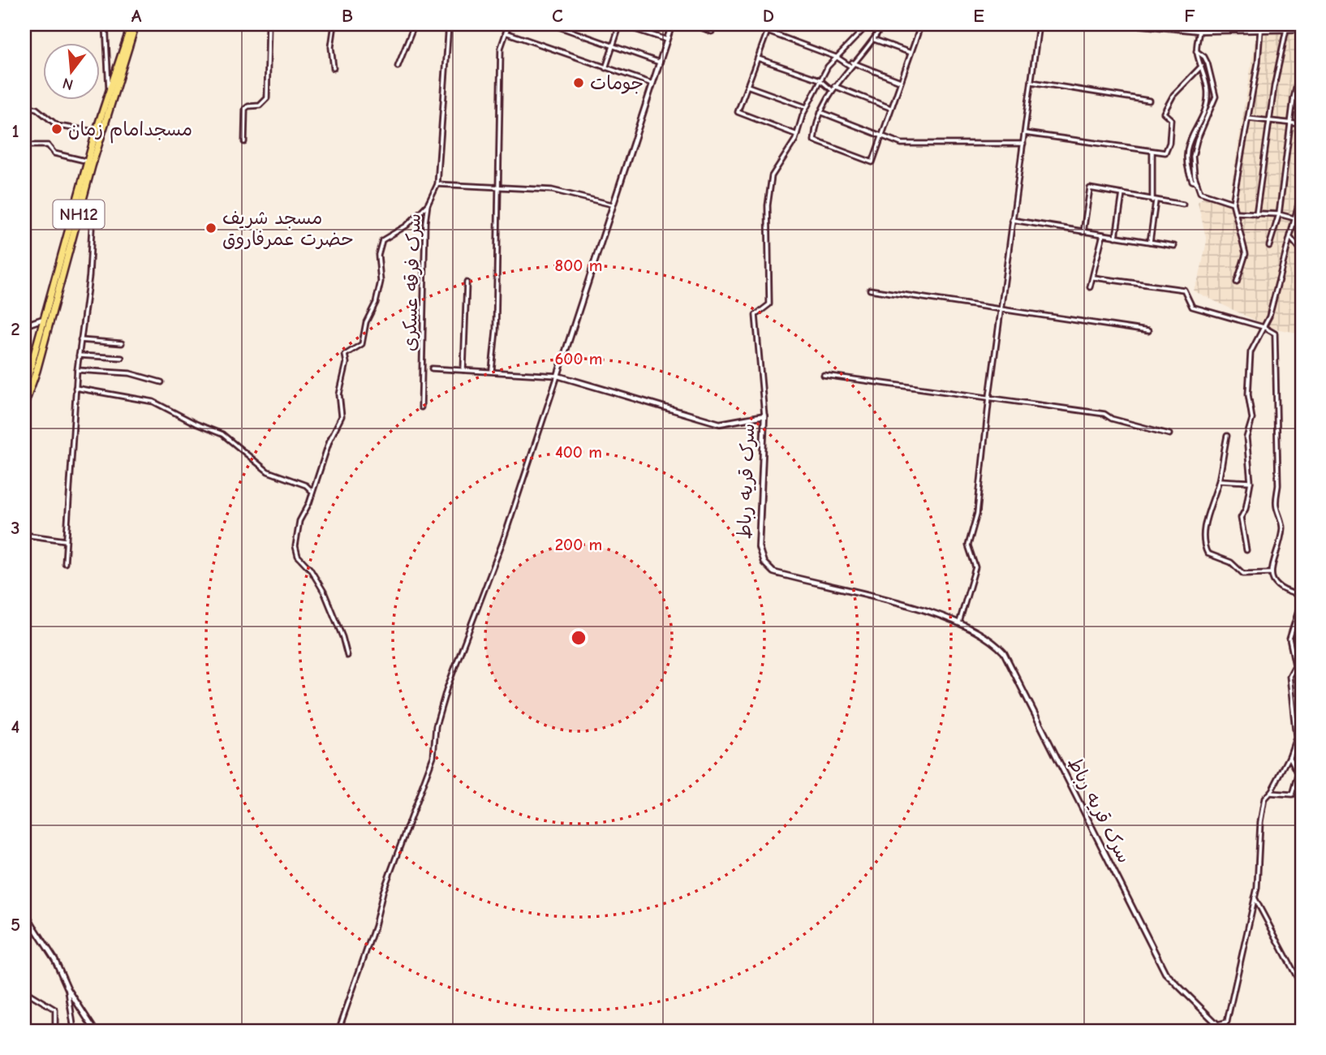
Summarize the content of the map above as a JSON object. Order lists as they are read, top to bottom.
{
  "streets": {
    "highway": ["NH12"],
    "street": ["سرک فرقه عسکری", "سرک قریه رباط"]
  },
  "places": ["جومات", "مسجدامام زمان", "مسجد شریف حضرت عمرفاروق"],
  "north": "bottom",
  "grid": {
    "columns": [
      "A",
      "B",
      "C",
      "D",
      "E",
      "F"
    ],
    "rows": [
      "1",
      "2",
      "3",
      "4",
      "5"
    ]
  },
  "rings": [
    "800 m",
    "600 m",
    "400 m",
    "200 m"
  ]
}
